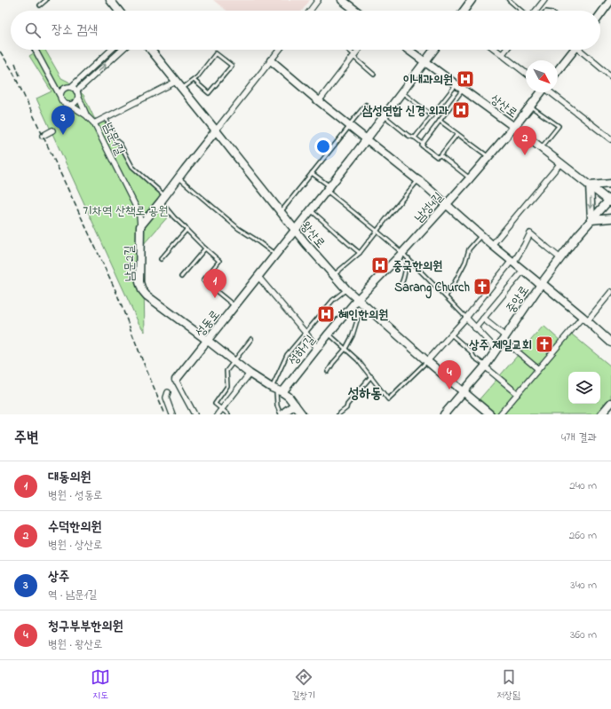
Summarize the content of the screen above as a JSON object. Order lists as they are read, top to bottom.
{
  "streets": {
    "street": [
      "상산로",
      "남문1길",
      "남성4길",
      "왕산로",
      "남문2길",
      "중앙로",
      "성동로",
      "성하1길"
    ]
  },
  "crossings": [
    ["상산로", "남성4길"],
    ["상산로", "중앙로"],
    ["상산로", "성동로"],
    ["남문1길", "왕산로"],
    ["남문1길", "남문2길"],
    ["남성4길", "왕산로"],
    ["남성4길", "성하1길"],
    ["왕산로", "중앙로"],
    ["왕산로", "성동로"],
    ["왕산로", "성하1길"],
    ["남문2길", "성동로"],
    ["남문2길", "성하1길"]
  ],
  "districts": ["성하동"],
  "parks": ["기차역 산책로 공원"],
  "places": {
    "hospital": [
      "이내과의원",
      "삼성연합 신경 외과",
      "중국한의원",
      "혜인한의원"
    ],
    "church": ["Sarang Church", "상주 제일교회"]
  },
  "north": "bottom right",
  "page": {
    "search": "장소 검색",
    "pins": [
      "3",
      "2",
      "1",
      "4"
    ],
    "heading": ["주변", "4개 결과"],
    "list": [
      {
        "mark": "1",
        "name": "대동의원",
        "note": "병원 · 성동로",
        "value": "240 m"
      },
      {
        "mark": "2",
        "name": "수덕한의원",
        "note": "병원 · 상산로",
        "value": "260 m"
      },
      {
        "mark": "3",
        "name": "상주",
        "note": "역 · 남문1길",
        "value": "340 m"
      },
      {
        "mark": "4",
        "name": "청구부부한의원",
        "note": "병원 · 왕산로",
        "value": "360 m"
      }
    ],
    "nav": ["지도", "길찾기", "저장됨"]
  }
}
